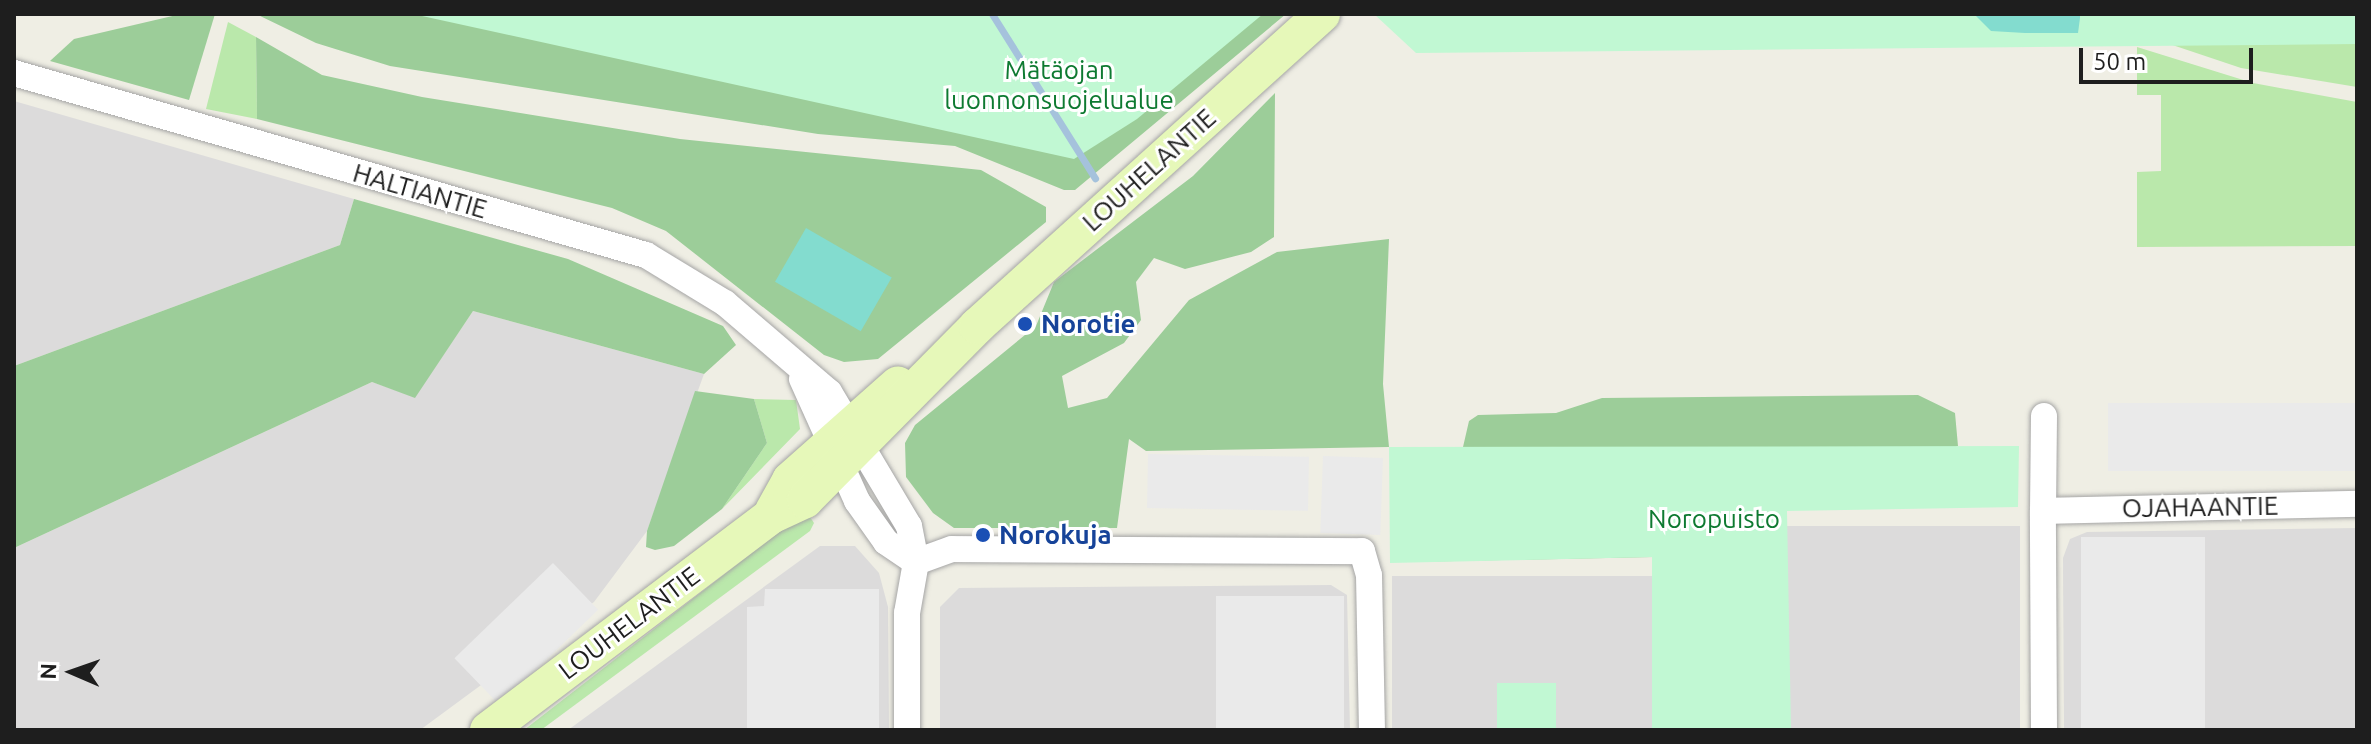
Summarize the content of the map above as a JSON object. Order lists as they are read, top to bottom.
{
  "streets": {
    "main road": ["LOUHELANTIE"],
    "street": ["HALTIANTIE", "OJAHAANTIE"]
  },
  "crossings": [
    ["LOUHELANTIE", "HALTIANTIE"]
  ],
  "parks": ["Mätäojan luonnonsuojelualue", "Noropuisto"],
  "places": ["Norotie", "Norokuja"],
  "scale_bar": "50 m",
  "north": "left"
}
